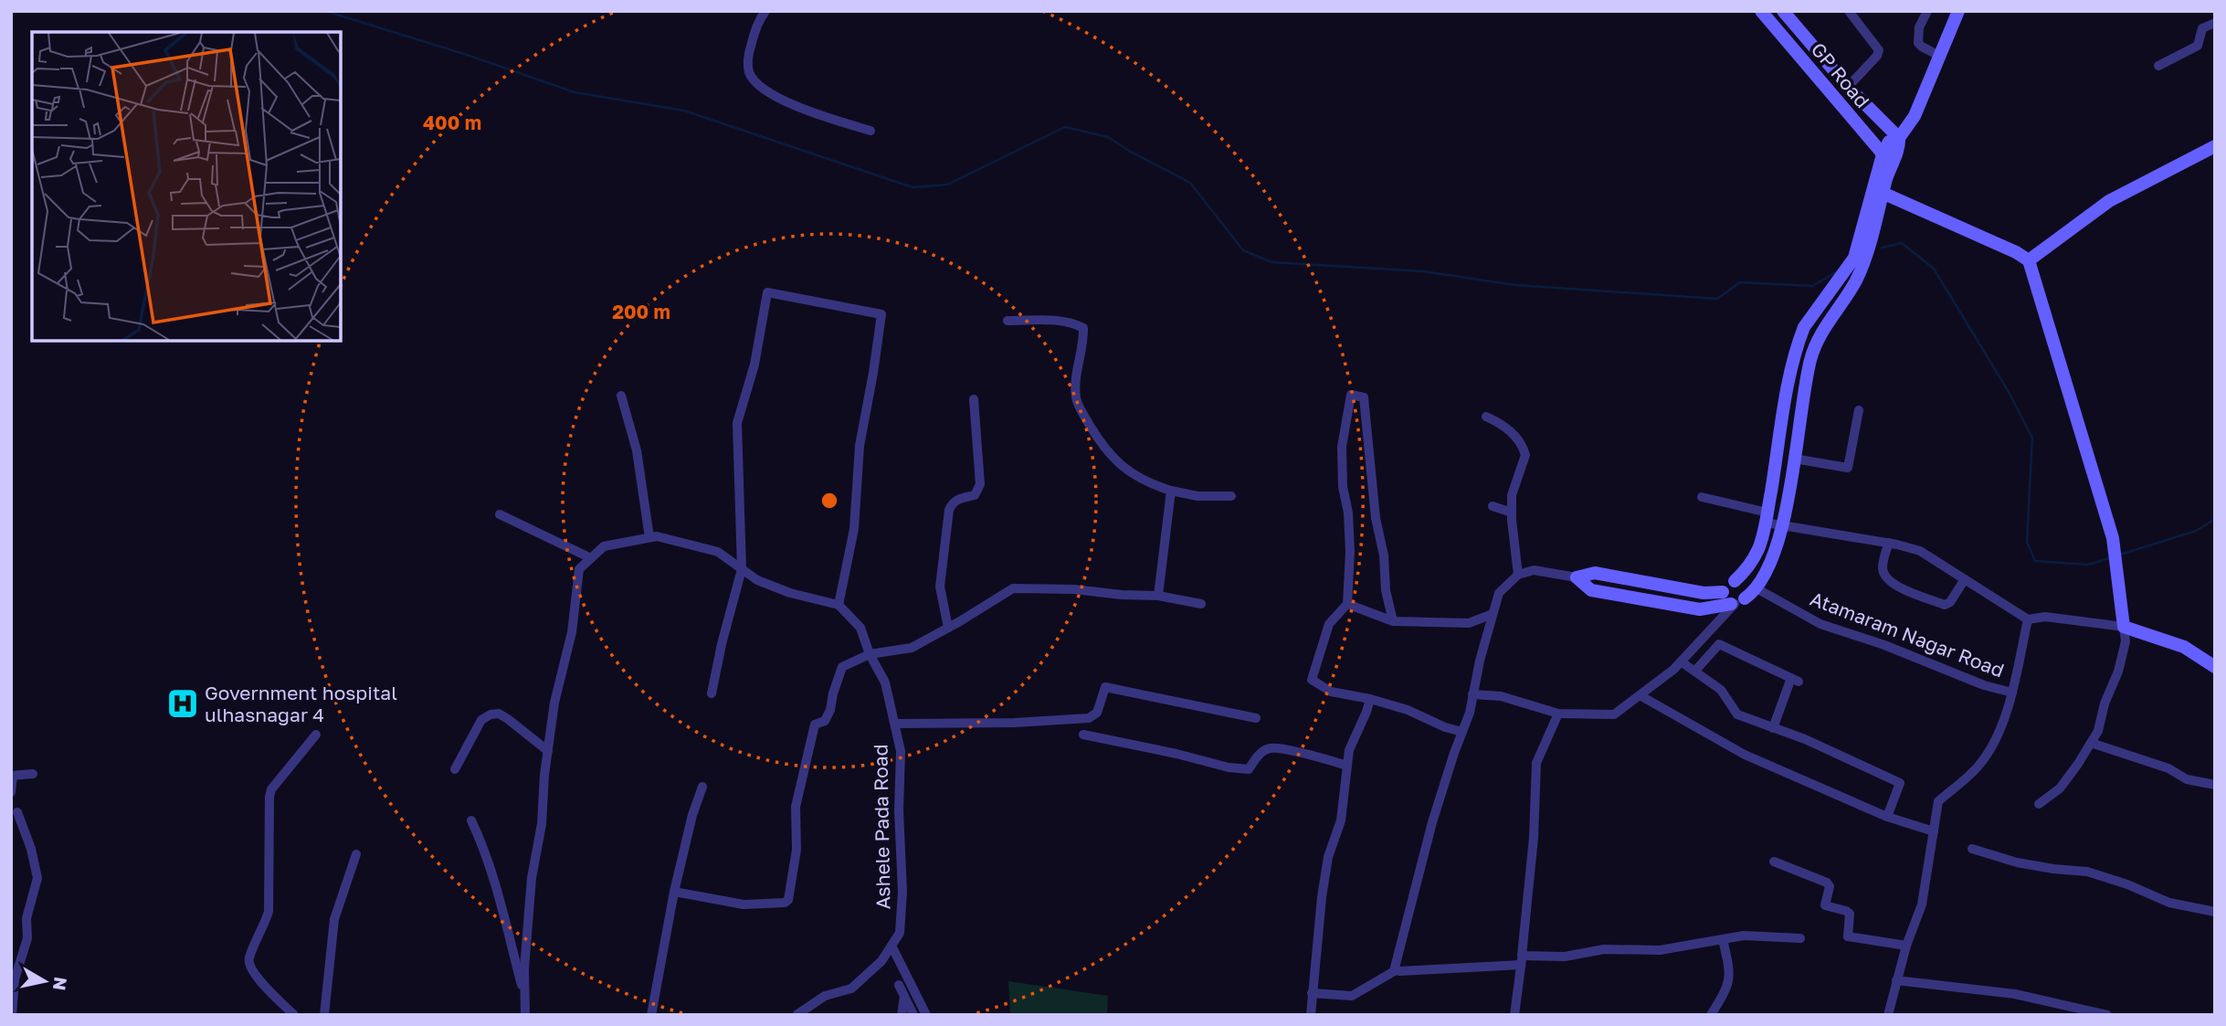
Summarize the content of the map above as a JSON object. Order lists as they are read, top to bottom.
{
  "streets": {
    "street": ["GP Road", "Atamaram Nagar Road", "Ashele Pada Road"]
  },
  "places": {
    "hospital": ["Government hospital ulhasnagar 4"]
  },
  "north": "right",
  "rings": ["400 m", "200 m"]
}
